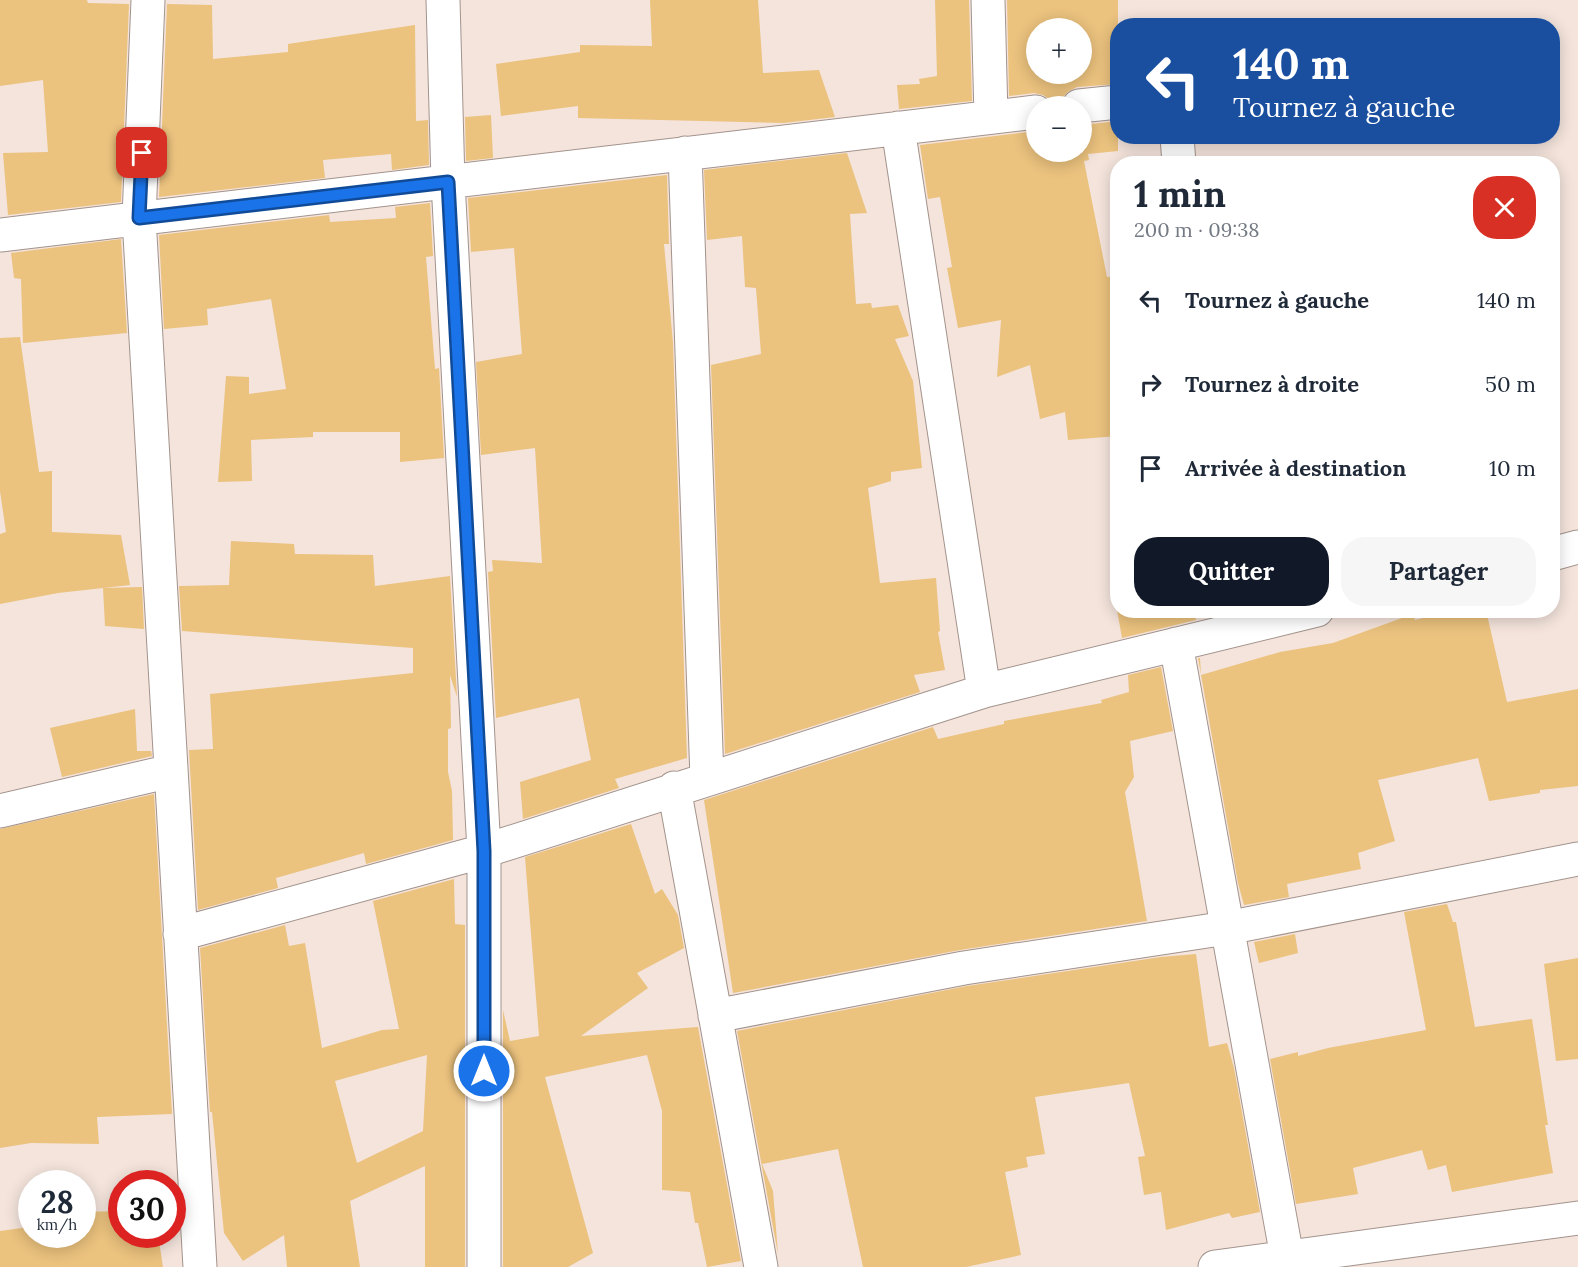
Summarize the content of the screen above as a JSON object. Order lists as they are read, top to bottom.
{
  "page": {
    "map_buttons": ["+", "−"],
    "turn": ["140 m", "Tournez à gauche"],
    "heading": ["1 min", "200 m · 09:38"],
    "list": [
      {
        "name": "Tournez à gauche",
        "value": "140 m"
      },
      {
        "name": "Tournez à droite",
        "value": "50 m"
      },
      {
        "name": "Arrivée à destination",
        "value": "10 m"
      }
    ],
    "buttons": ["Quitter", "Partager"],
    "speed": "28 km/h",
    "limit": "30"
  }
}
